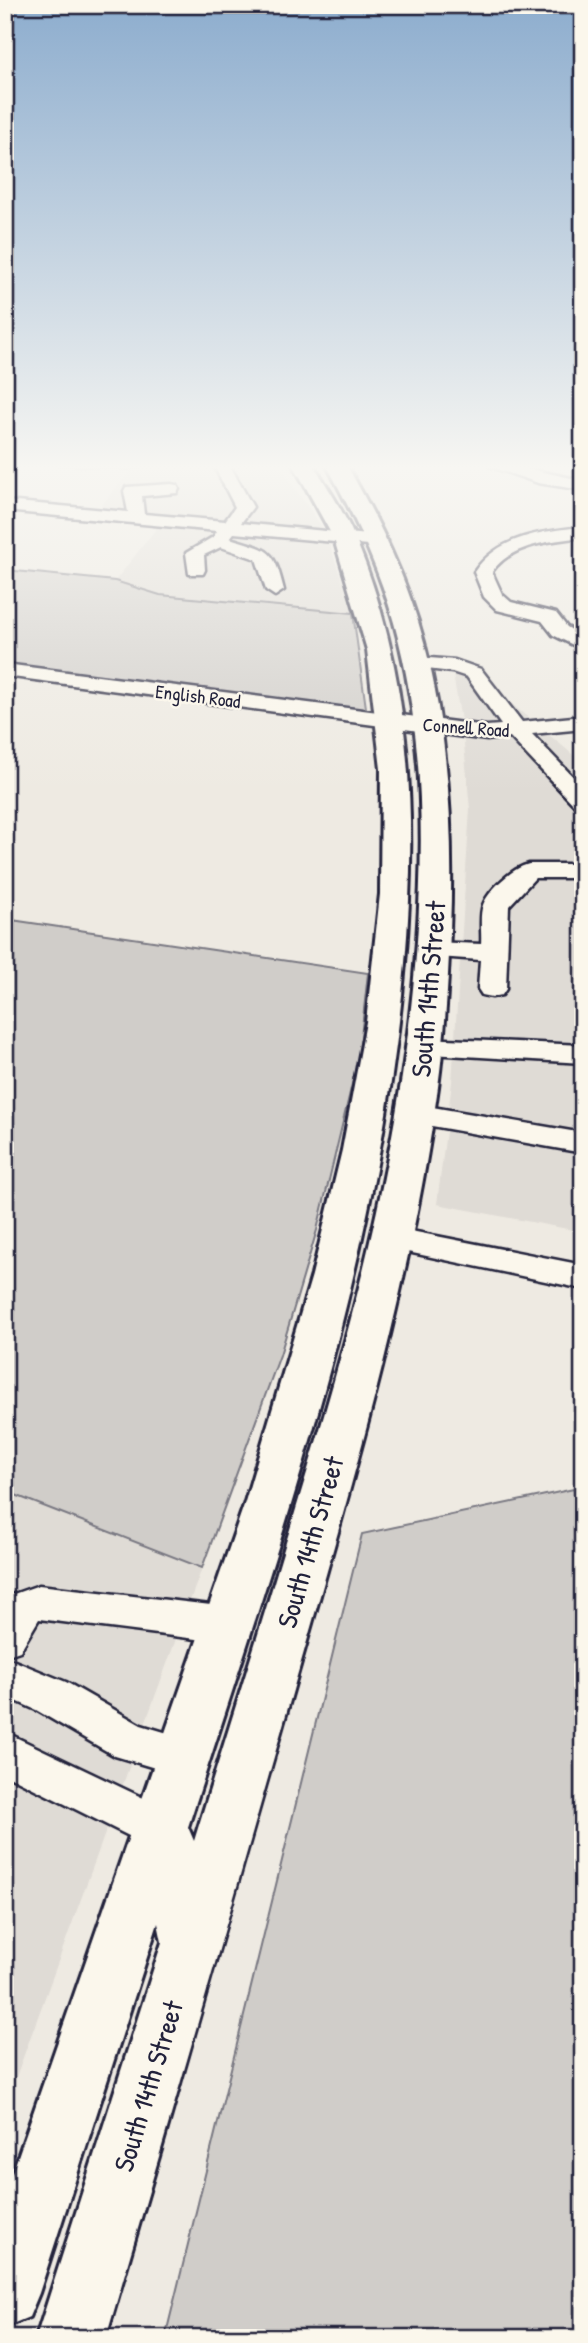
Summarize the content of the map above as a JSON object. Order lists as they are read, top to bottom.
{
  "streets": {
    "highway": ["South 14th Street"],
    "street": ["English Road", "Connell Road"]
  },
  "crossings": [
    ["English Road", "Connell Road"],
    ["English Road", "South 14th Street"],
    ["Connell Road", "South 14th Street"]
  ]
}
